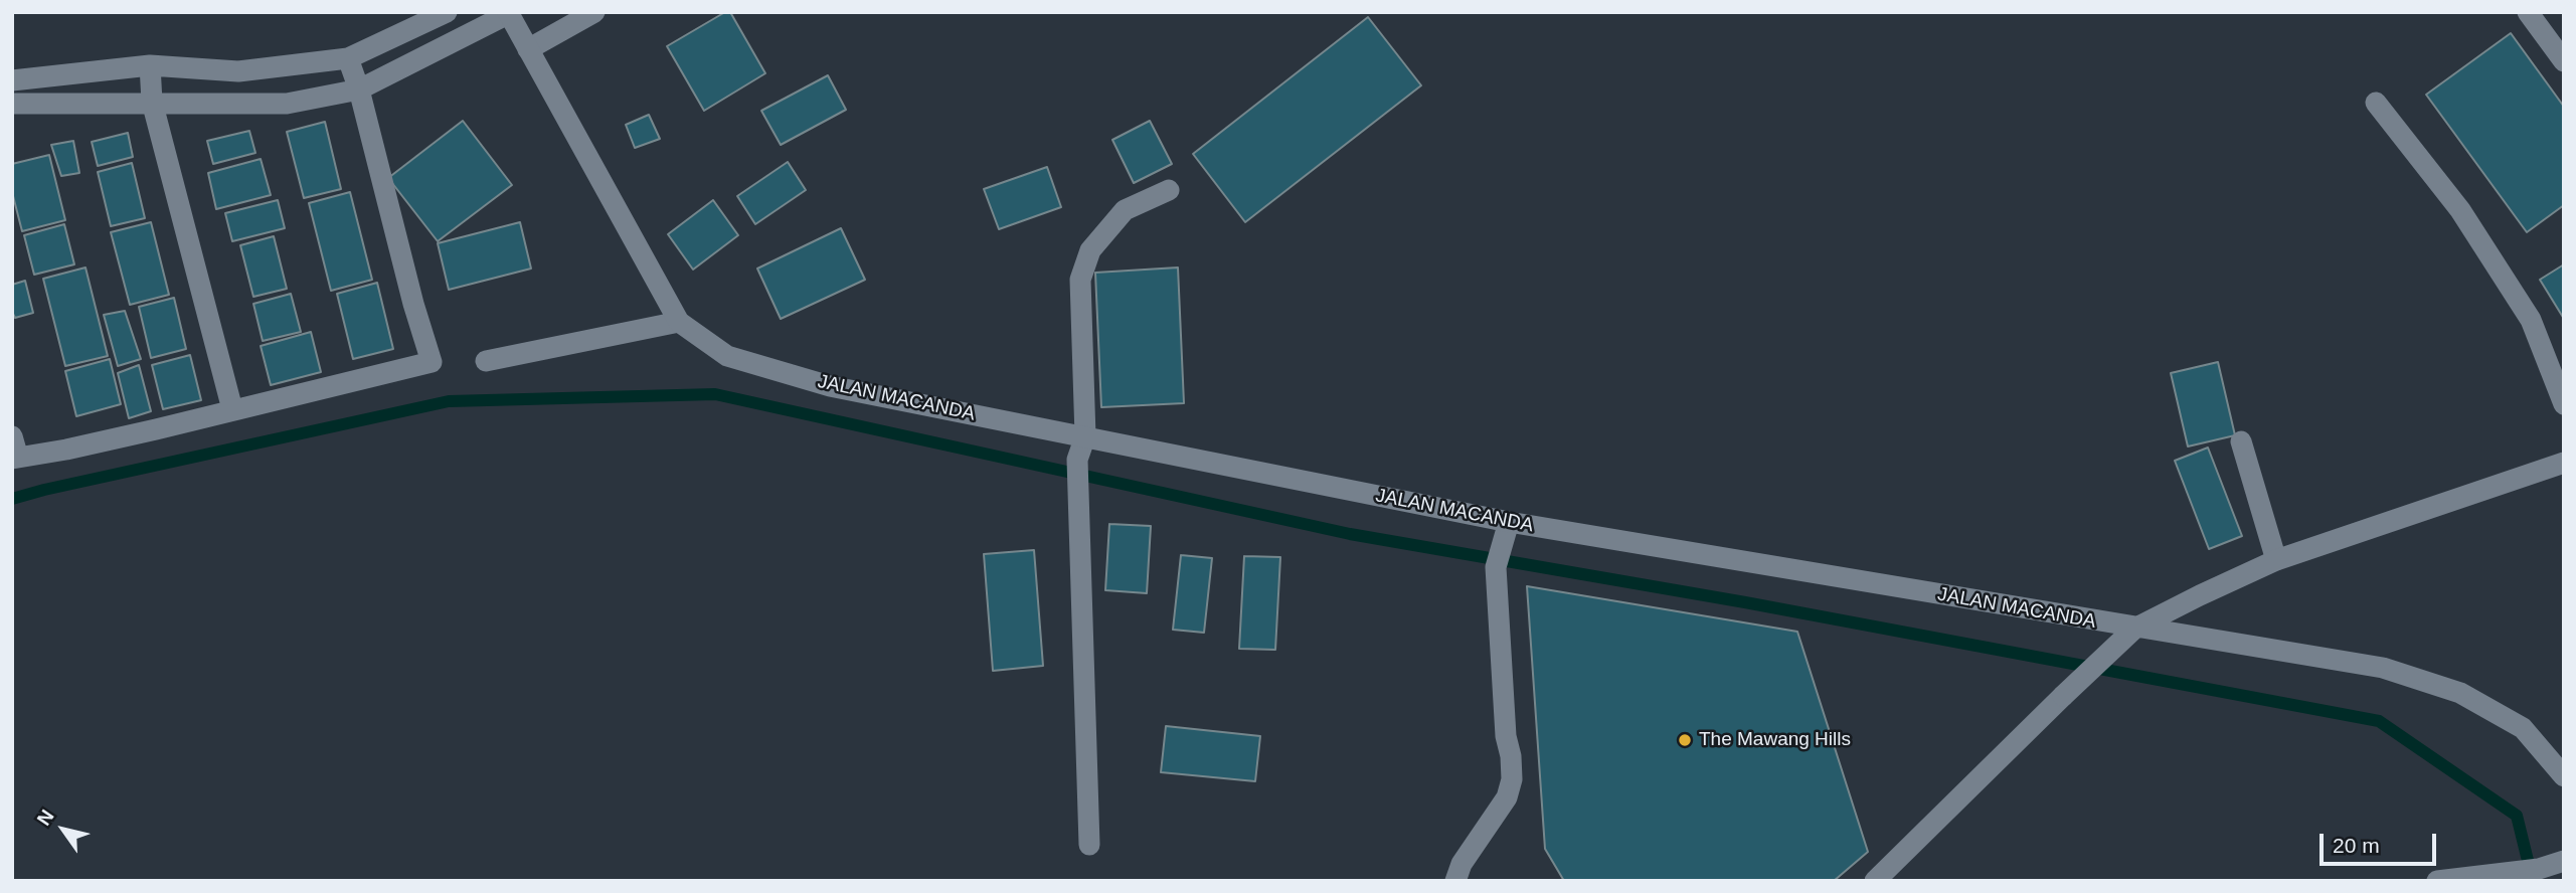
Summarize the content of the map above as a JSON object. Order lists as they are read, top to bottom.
{
  "streets": {
    "street": ["JALAN MACANDA"]
  },
  "places": ["The Mawang Hills"],
  "scale_bar": "20 m",
  "north": "top left"
}
